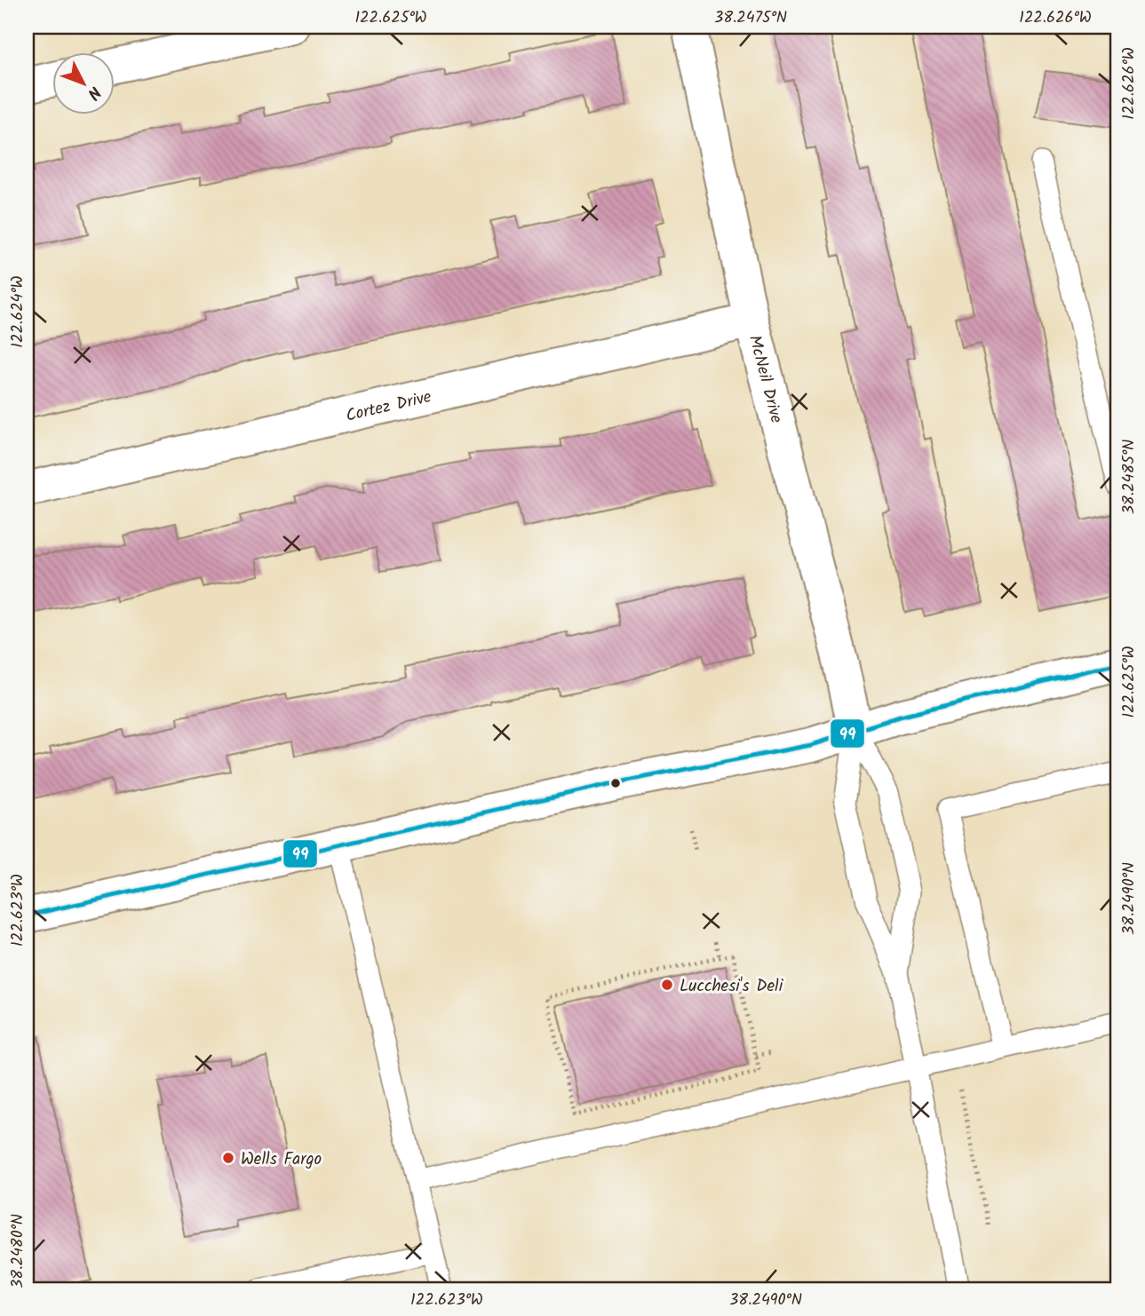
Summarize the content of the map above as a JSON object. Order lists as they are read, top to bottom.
{
  "streets": {
    "street": ["McNeil Drive", "Cortez Drive"]
  },
  "crossings": [
    ["McNeil Drive", "Cortez Drive"]
  ],
  "places": ["Lucchesi's Deli", "Wells Fargo"],
  "lines": ["transit line 99"],
  "north": "bottom right",
  "coordinates": [
    "122.625°W",
    "38.2475°N",
    "122.626°W",
    "122.624°W",
    "38.2485°N",
    "38.2490°N",
    "122.623°W",
    "38.2480°N"
  ]
}
